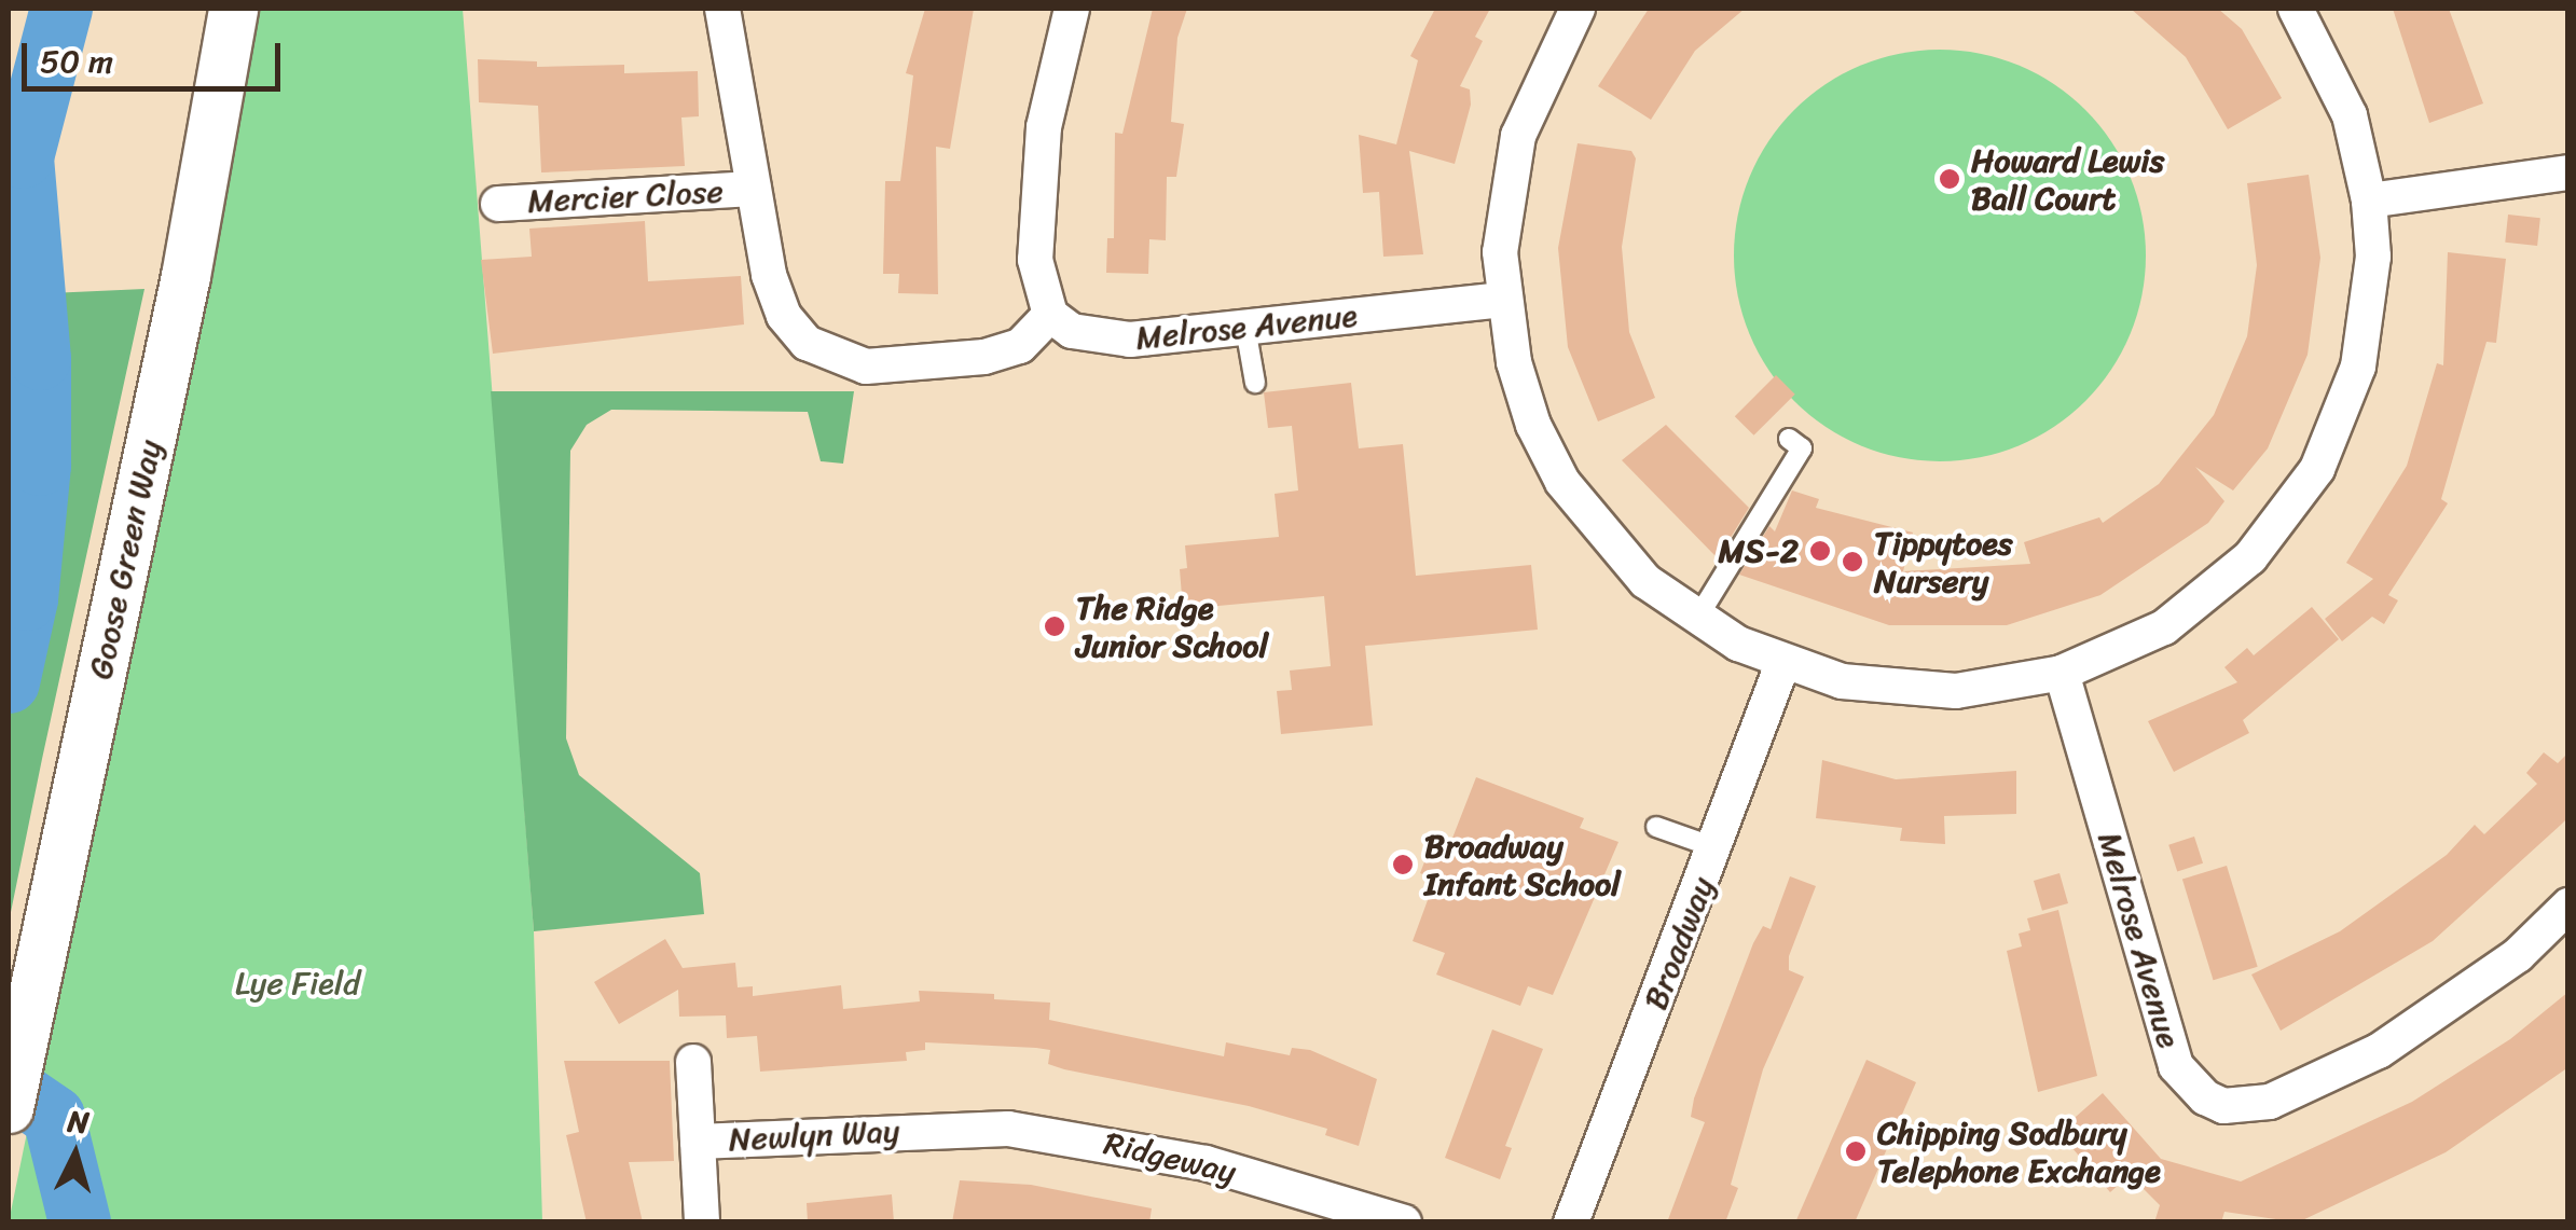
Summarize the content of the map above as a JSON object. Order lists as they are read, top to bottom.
{
  "streets": {
    "main road": ["Goose Green Way"],
    "street": [
      "Mercier Close",
      "Melrose Avenue",
      "Broadway",
      "Newlyn Way",
      "Ridgeway"
    ]
  },
  "crossings": [
    ["Mercier Close", "Melrose Avenue"],
    ["Newlyn Way", "Ridgeway"]
  ],
  "parks": ["Lye Field"],
  "places": [
    "Howard Lewis Ball Court",
    "MS-2",
    "Tippytoes Nursery",
    "The Ridge Junior School",
    "Broadway Infant School",
    "Chipping Sodbury Telephone Exchange"
  ],
  "scale_bar": "50 m",
  "north": "top"
}
